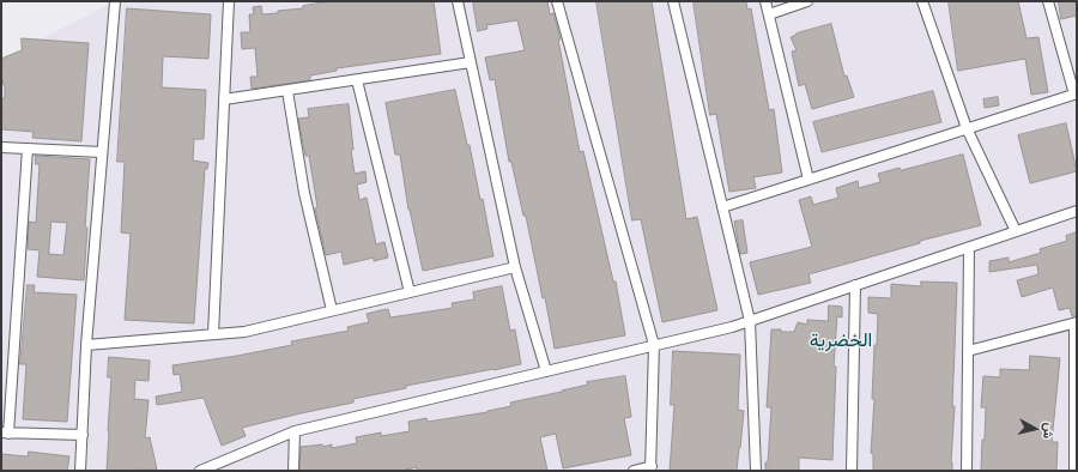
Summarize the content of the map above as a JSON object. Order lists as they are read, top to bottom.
{
  "districts": ["الخضرية"],
  "north": "right"
}
